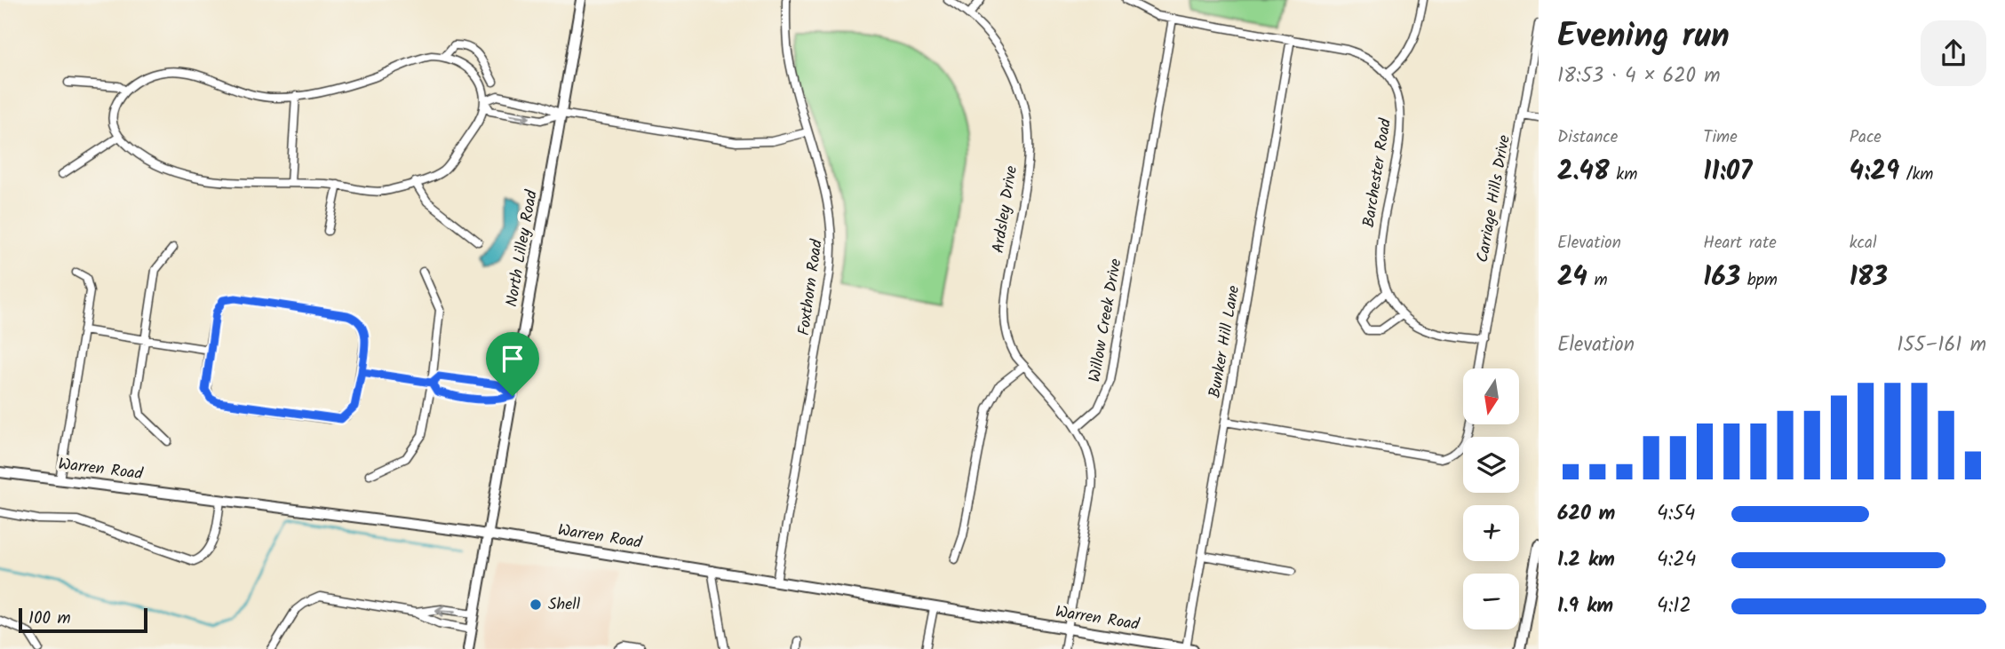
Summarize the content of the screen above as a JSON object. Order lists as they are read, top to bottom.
{
  "streets": {
    "main road": ["North Lilley Road", "Warren Road"],
    "street": [
      "Barchester Road",
      "Carriage Hills Drive",
      "Ardsley Drive",
      "Foxthorn Road",
      "Willow Creek Drive",
      "Bunker Hill Lane"
    ]
  },
  "crossings": [
    ["Barchester Road", "Carriage Hills Drive"],
    ["Barchester Road", "Willow Creek Drive"],
    ["Barchester Road", "Bunker Hill Lane"],
    ["Ardsley Drive", "Willow Creek Drive"],
    ["North Lilley Road", "Warren Road"],
    ["Foxthorn Road", "Warren Road"],
    ["Bunker Hill Lane", "Warren Road"]
  ],
  "places": ["Shell"],
  "scale_bar": "100 m",
  "north": "bottom",
  "page": {
    "heading": ["Evening run", "18:53 · 4 × 620 m"],
    "stats": [
      ["Distance", "2.48 km"],
      ["Time", "11:07"],
      ["Pace", "4:29 /km"],
      ["Elevation", "24 m"],
      ["Heart rate", "163 bpm"],
      ["kcal", "183"]
    ],
    "chart": ["Elevation", "155–161 m"],
    "map_buttons": ["+", "−"],
    "list": [
      {
        "name": "620 m",
        "note": "4:54"
      },
      {
        "name": "1.2 km",
        "note": "4:24"
      },
      {
        "name": "1.9 km",
        "note": "4:12"
      }
    ],
    "scale": "100 m"
  }
}
